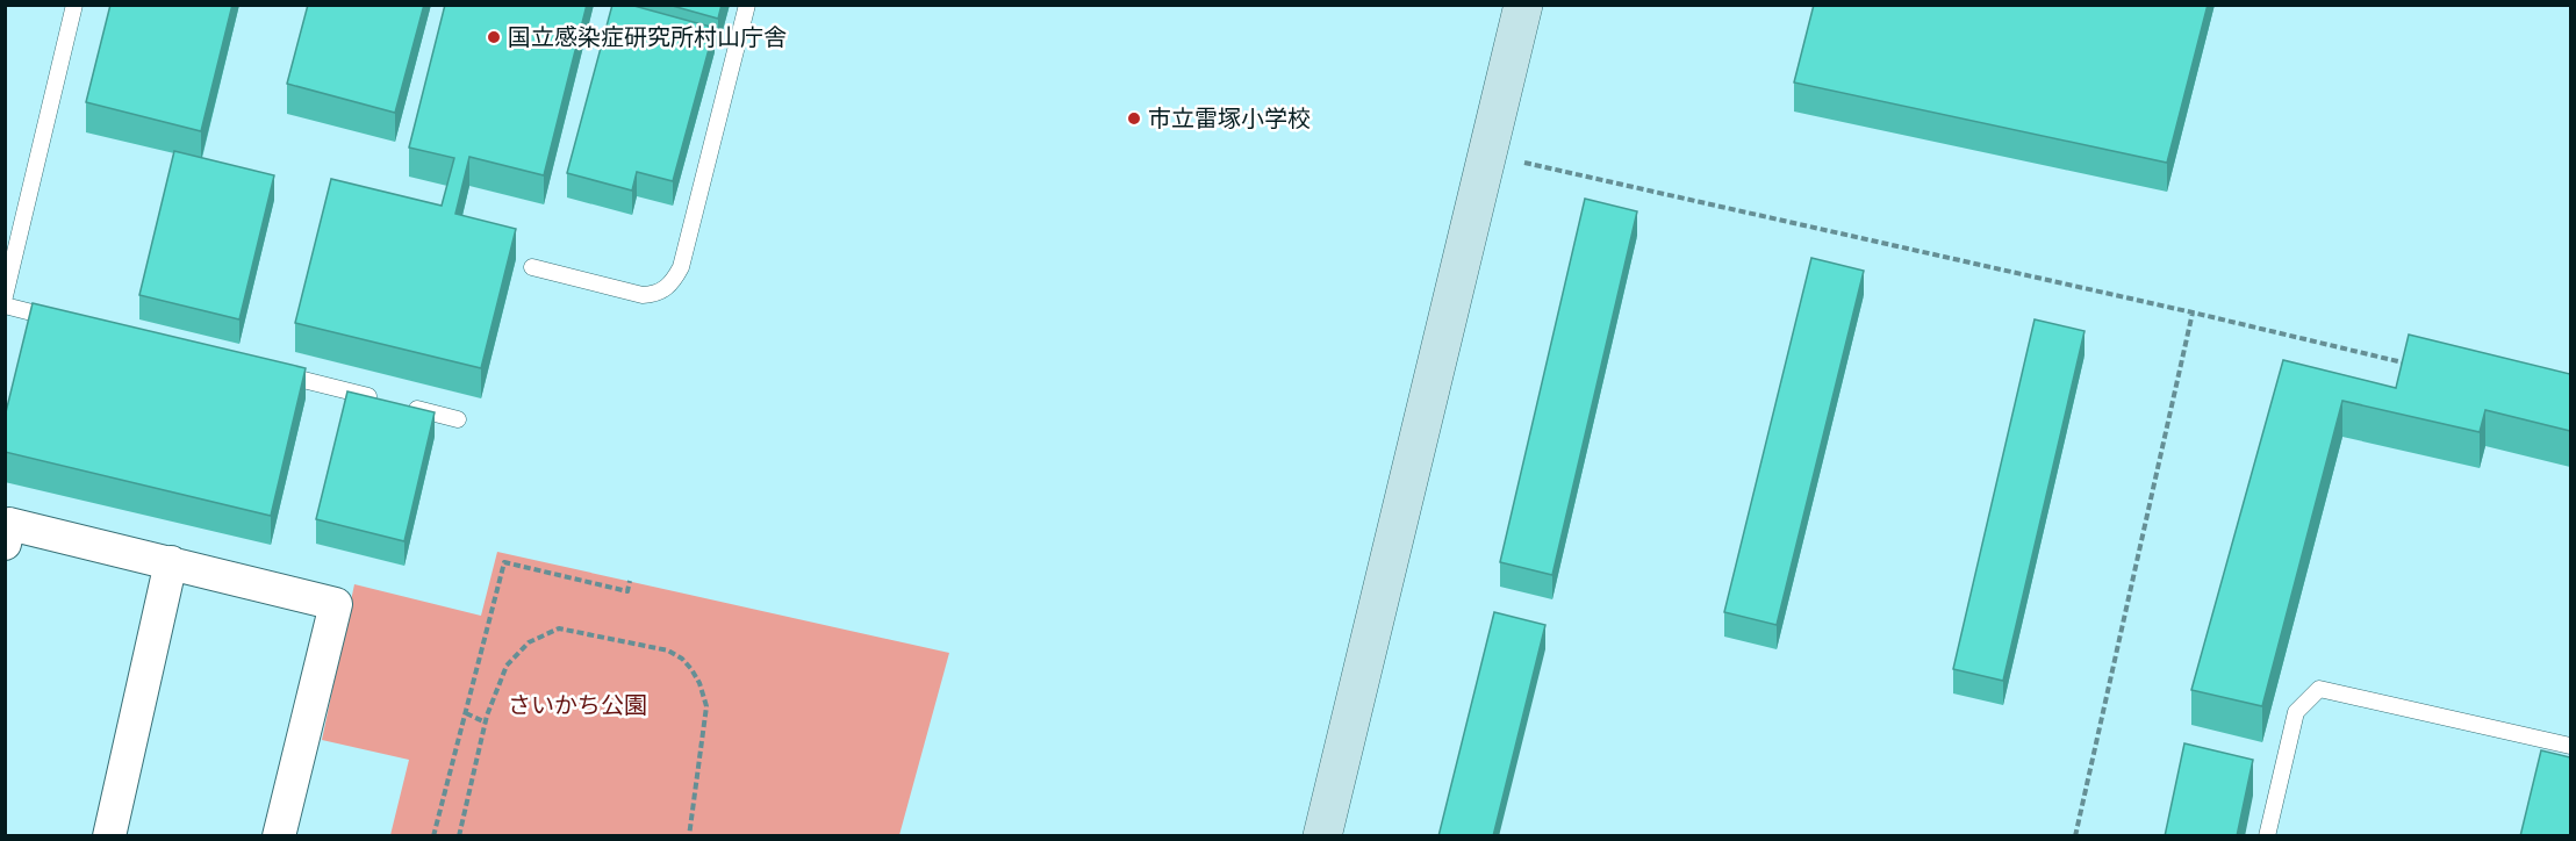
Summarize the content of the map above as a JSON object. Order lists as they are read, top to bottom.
{
  "parks": ["さいかち公園"],
  "places": ["国立感染症研究所村山庁舎", "市立雷塚小学校"]
}
